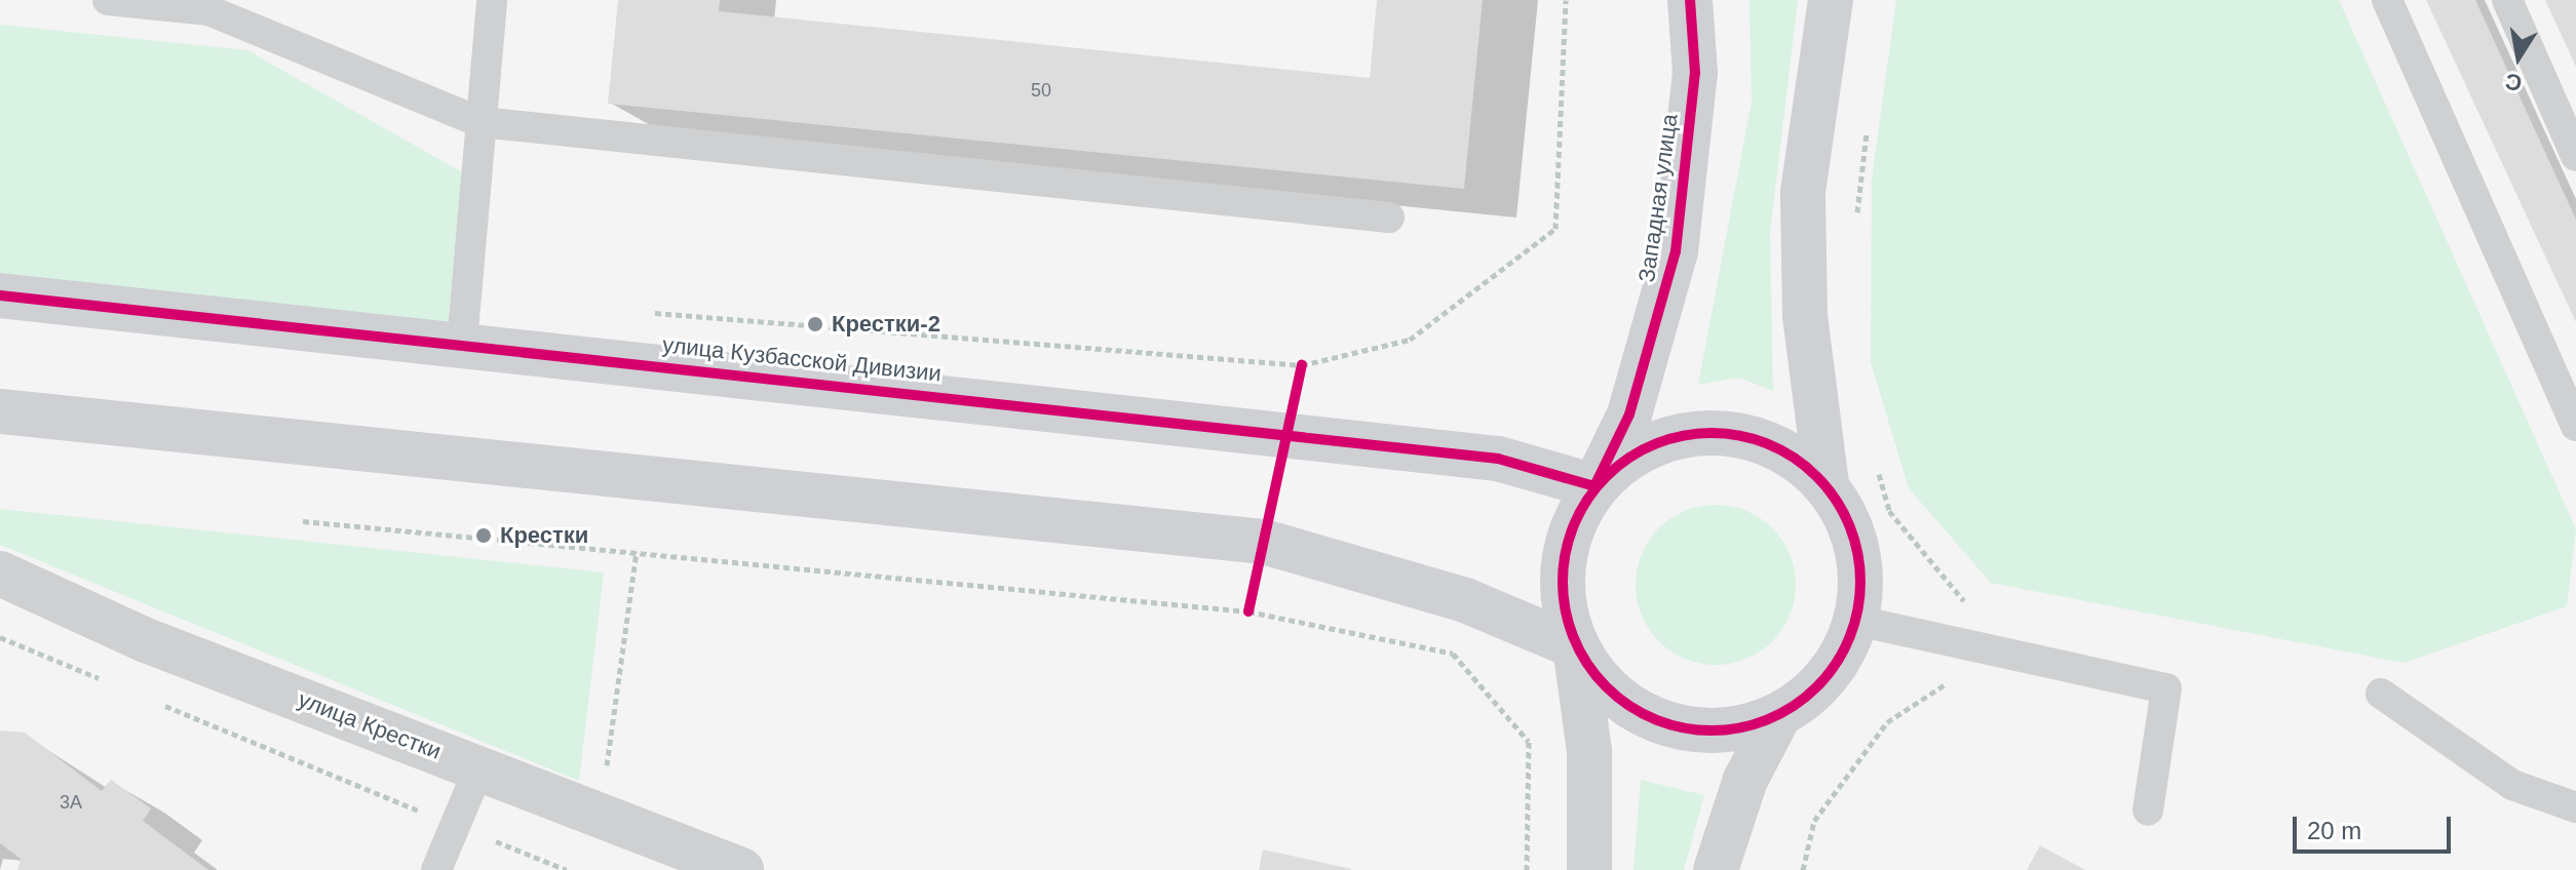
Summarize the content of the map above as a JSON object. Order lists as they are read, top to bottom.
{
  "streets": {
    "street": ["Западная улица", "улица Кузбасской Дивизии", "улица Крестки"]
  },
  "crossings": [
    ["Западная улица", "улица Кузбасской Дивизии"]
  ],
  "places": ["Крестки-2", "Крестки"],
  "house_numbers": ["50", "3А"],
  "scale_bar": "20 m",
  "north": "bottom"
}
